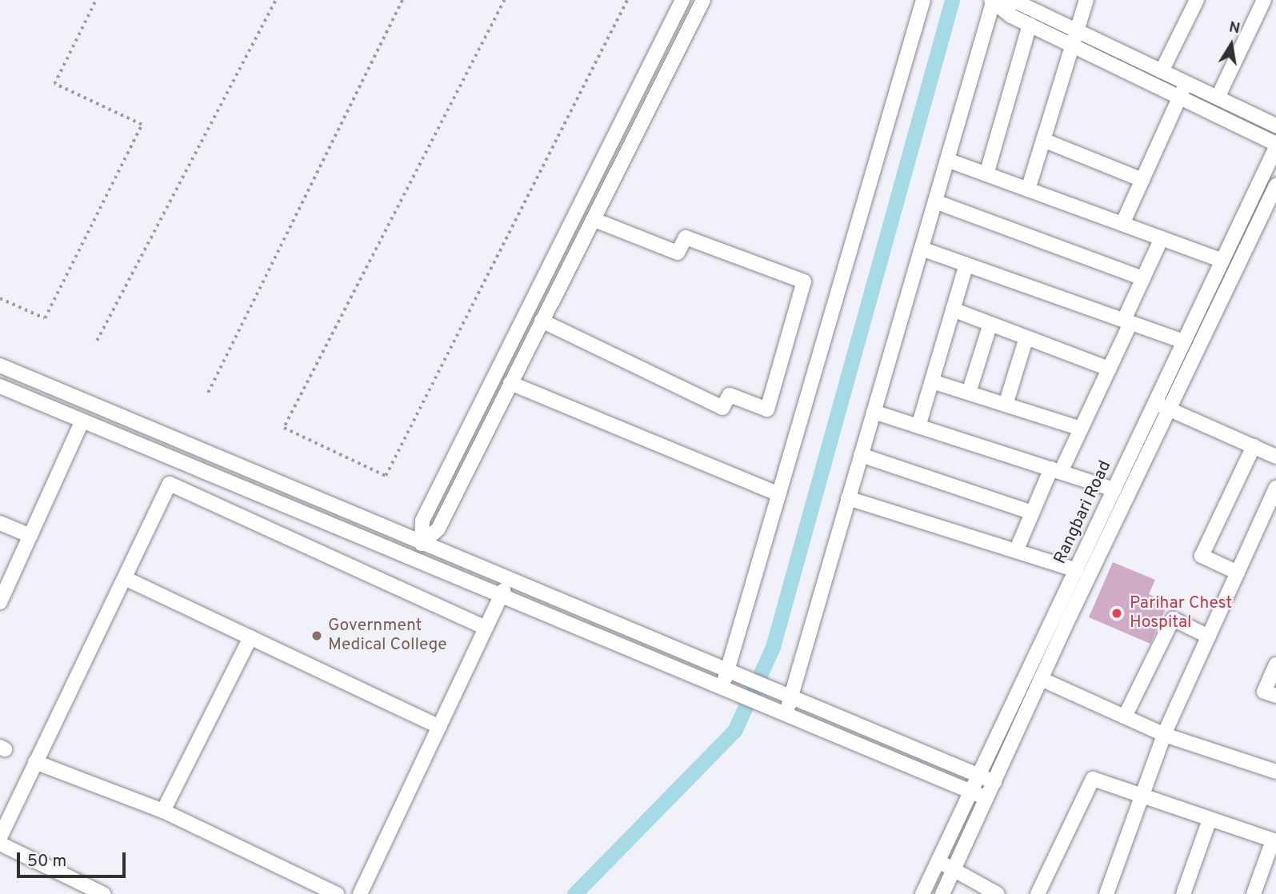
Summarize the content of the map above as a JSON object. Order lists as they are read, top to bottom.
{
  "streets": {
    "street": ["Rangbari Road"]
  },
  "places": ["Parihar Chest Hospital", "Government Medical College"],
  "scale_bar": "50 m",
  "north": "top"
}
